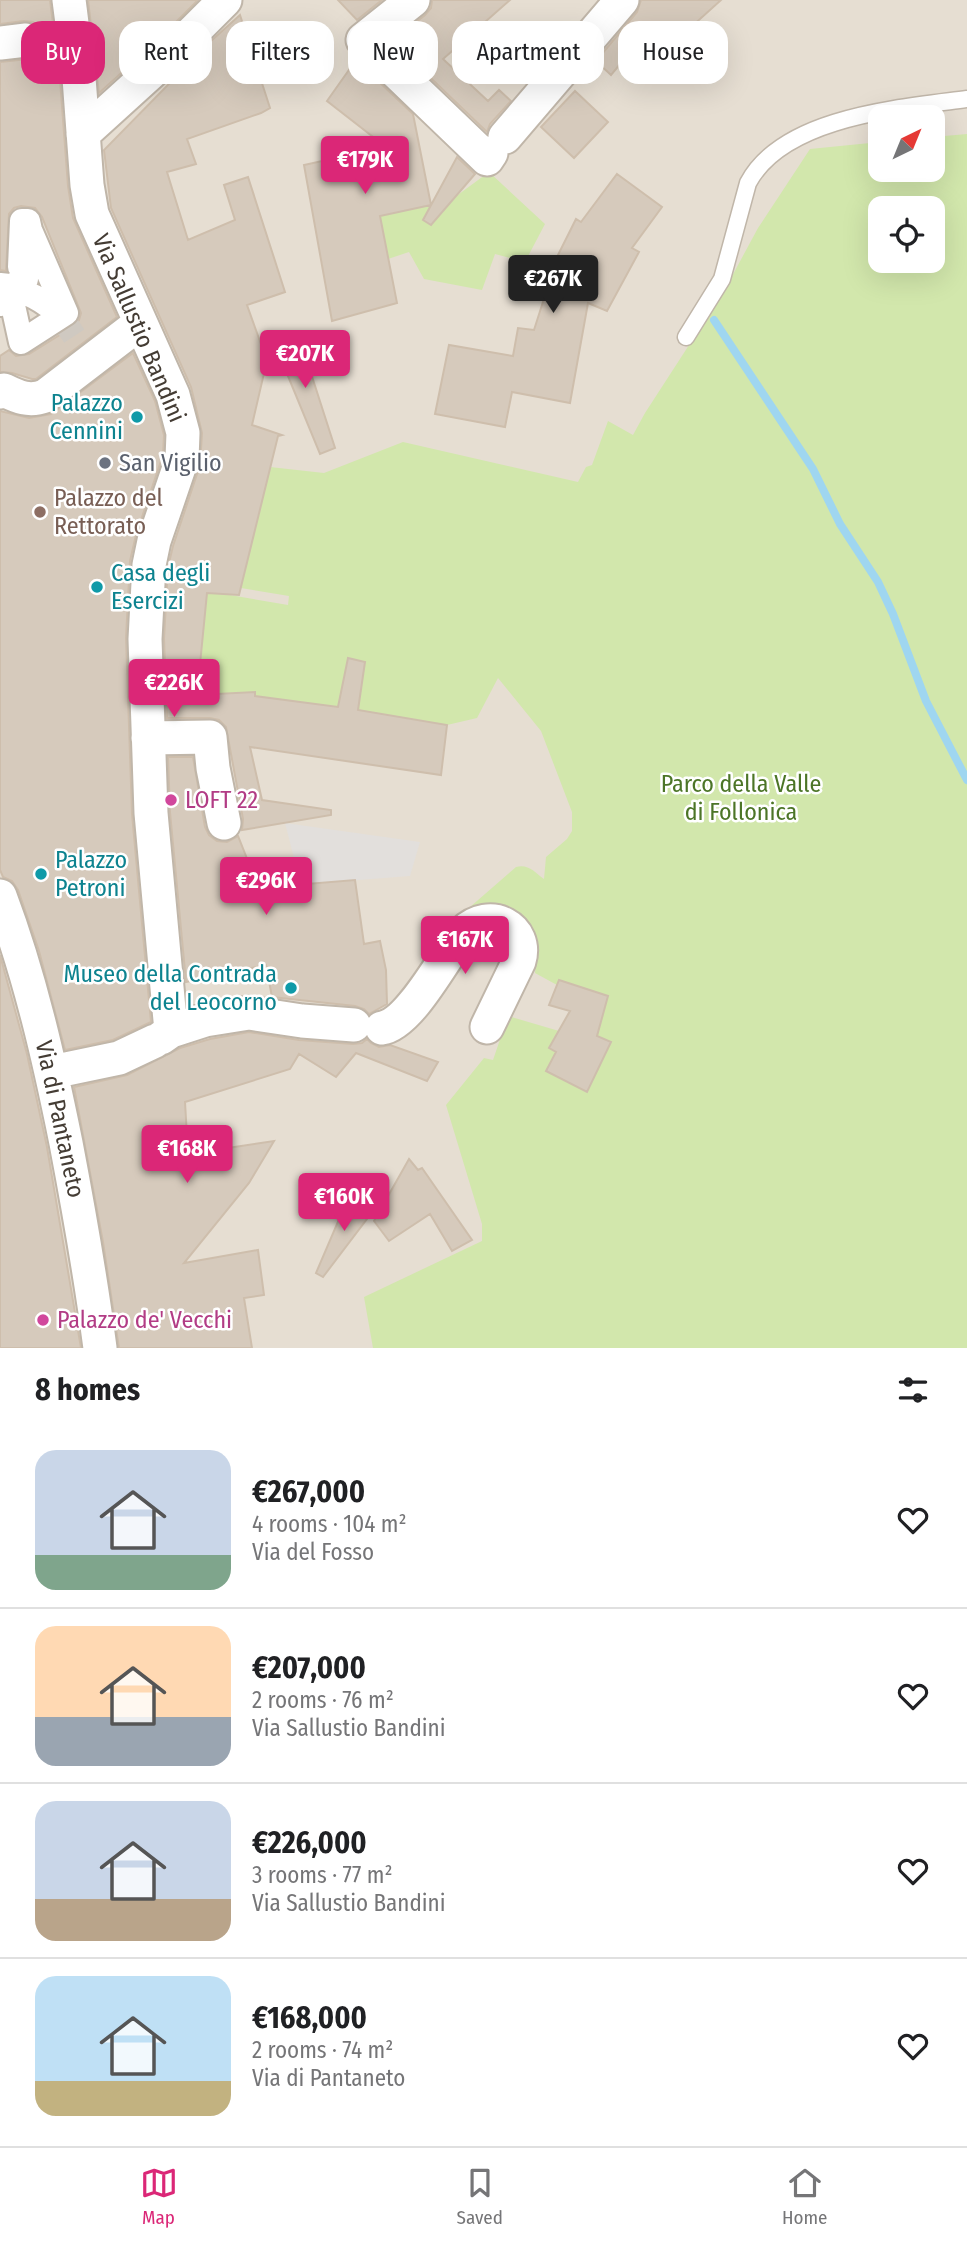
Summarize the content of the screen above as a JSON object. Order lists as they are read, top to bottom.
{
  "streets": {
    "street": ["Via Sallustio Bandini", "Via di Pantaneto"]
  },
  "parks": ["Parco della Valle di Follonica"],
  "places": [
    "Palazzo Cennini",
    "San Vigilio",
    "Palazzo del Rettorato",
    "Casa degli Esercizi",
    "LOFT 22",
    "Palazzo Petroni",
    "Museo della Contrada del Leocorno",
    "Palazzo de' Vecchi"
  ],
  "north": "top right",
  "page": {
    "chip": [
      "Buy",
      "Rent",
      "Filters",
      "New",
      "Apartment",
      "House"
    ],
    "price": [
      "€179K",
      "€267K",
      "€207K",
      "€226K",
      "€296K",
      "€167K",
      "€168K",
      "€160K"
    ],
    "heading": "8 homes",
    "list": [
      {
        "name": "€267,000",
        "note": "4 rooms · 104 m² · Via del Fosso"
      },
      {
        "name": "€207,000",
        "note": "2 rooms · 76 m² · Via Sallustio Bandini"
      },
      {
        "name": "€226,000",
        "note": "3 rooms · 77 m² · Via Sallustio Bandini"
      },
      {
        "name": "€168,000",
        "note": "2 rooms · 74 m² · Via di Pantaneto"
      }
    ],
    "tabs": ["Map", "Saved", "Home"]
  }
}
